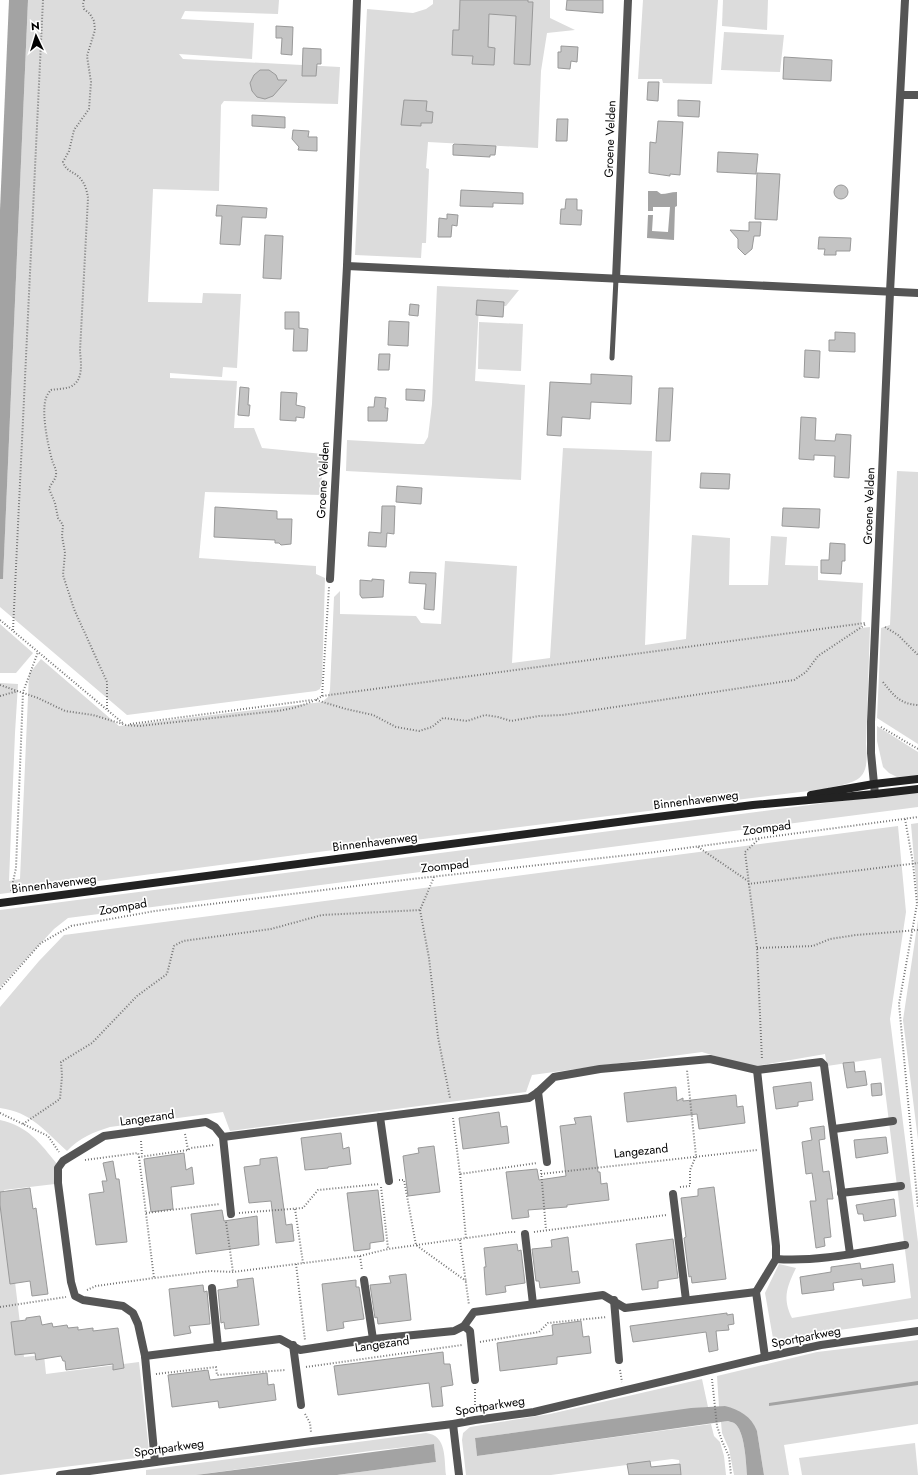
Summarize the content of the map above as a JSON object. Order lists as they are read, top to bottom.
{
  "streets": {
    "street": [
      "Groene Velden",
      "Binnenhavenweg",
      "Langezand",
      "Sportparkweg"
    ],
    "path": ["Zoompad"]
  },
  "crossings": [
    ["Groene Velden", "Binnenhavenweg"]
  ],
  "north": "top"
}
